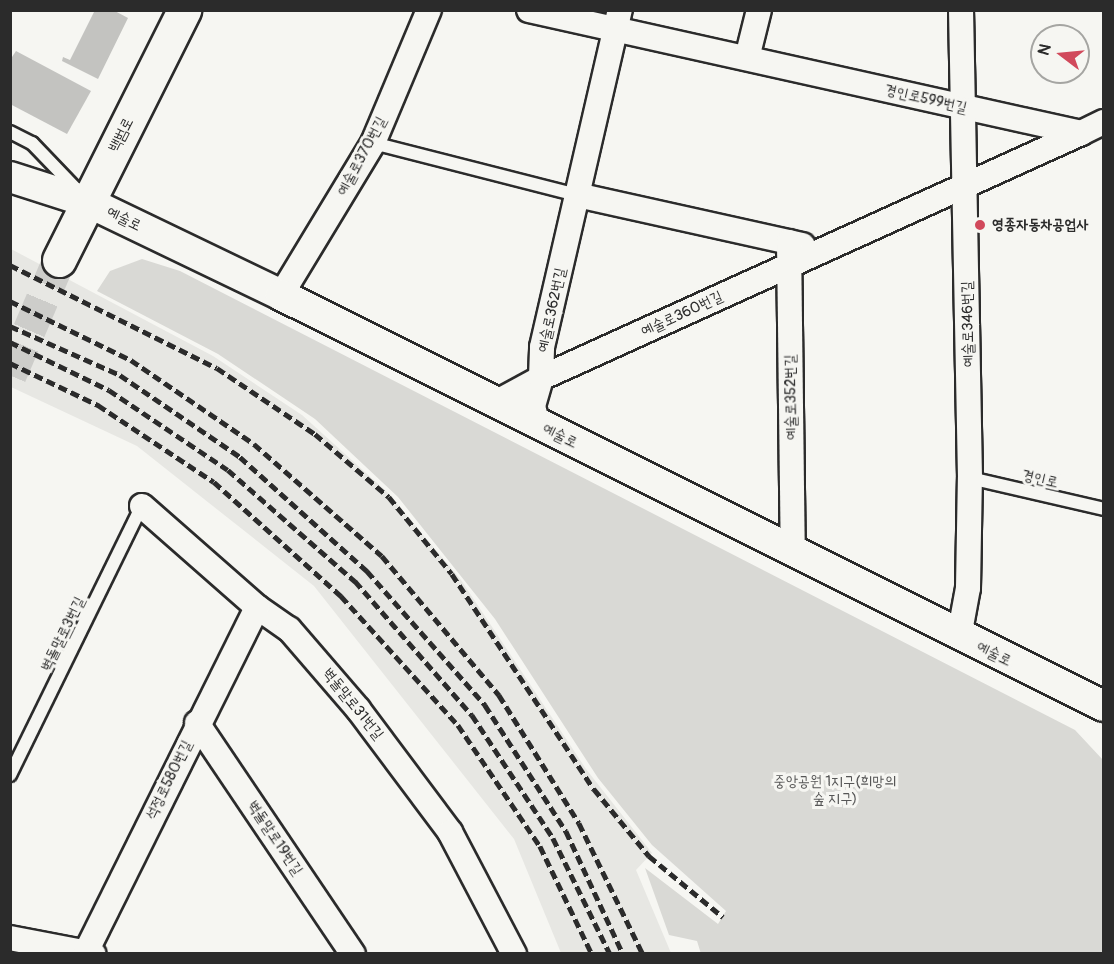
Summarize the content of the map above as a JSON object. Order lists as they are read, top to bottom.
{
  "streets": {
    "main road": ["백범로"],
    "street": [
      "경인로599번길",
      "예술로370번길",
      "예술로",
      "예술로362번길",
      "예술로360번길",
      "예술로346번길",
      "예술로352번길",
      "벽돌말로31번길",
      "석정로580번길",
      "벽돌말로19번길"
    ],
    "lane": ["경인로", "벽돌말로3번길"]
  },
  "crossings": [
    ["경인로599번길", "예술로362번길"],
    ["경인로599번길", "예술로360번길"],
    ["경인로599번길", "예술로346번길"],
    ["백범로", "예술로"],
    ["예술로370번길", "예술로"],
    ["예술로", "예술로362번길"],
    ["예술로", "예술로360번길"],
    ["예술로", "예술로346번길"],
    ["예술로", "예술로352번길"],
    ["예술로362번길", "예술로360번길"],
    ["예술로360번길", "예술로346번길"],
    ["예술로360번길", "예술로352번길"],
    ["예술로346번길", "경인로"],
    ["벽돌말로3번길", "벽돌말로31번길"],
    ["벽돌말로31번길", "석정로580번길"],
    ["석정로580번길", "벽돌말로19번길"]
  ],
  "parks": ["중앙공원 1지구(희망의 숲 지구)"],
  "places": ["영종자동차공업사"],
  "north": "left"
}
